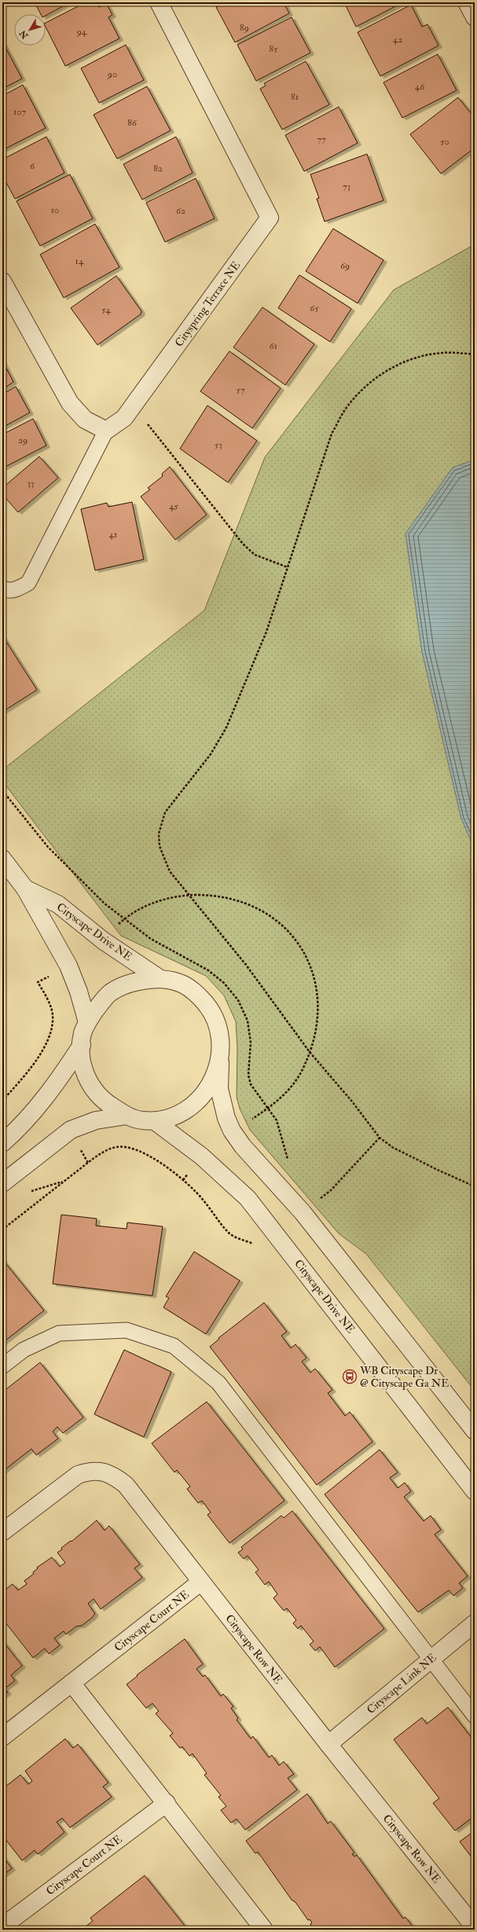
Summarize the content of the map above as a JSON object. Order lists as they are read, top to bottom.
{
  "streets": {
    "street": [
      "Cityspring Terrace NE",
      "Cityscape Drive NE",
      "Cityscape Court NE",
      "Cityscape Row NE",
      "Cityscape Link NE"
    ]
  },
  "crossings": [
    ["Cityscape Court NE", "Cityscape Row NE"],
    ["Cityscape Row NE", "Cityscape Link NE"]
  ],
  "places": {
    "bus stop": ["WB Cityscape Dr @ Cityscape Ga NE"]
  },
  "house_numbers": [
    "89",
    "94",
    "42",
    "85",
    "90",
    "46",
    "81",
    "107",
    "86",
    "77",
    "50",
    "6",
    "82",
    "73",
    "10",
    "62",
    "14",
    "69",
    "65",
    "54",
    "61",
    "57",
    "29",
    "53",
    "33",
    "45",
    "41"
  ],
  "north": "bottom left"
}
